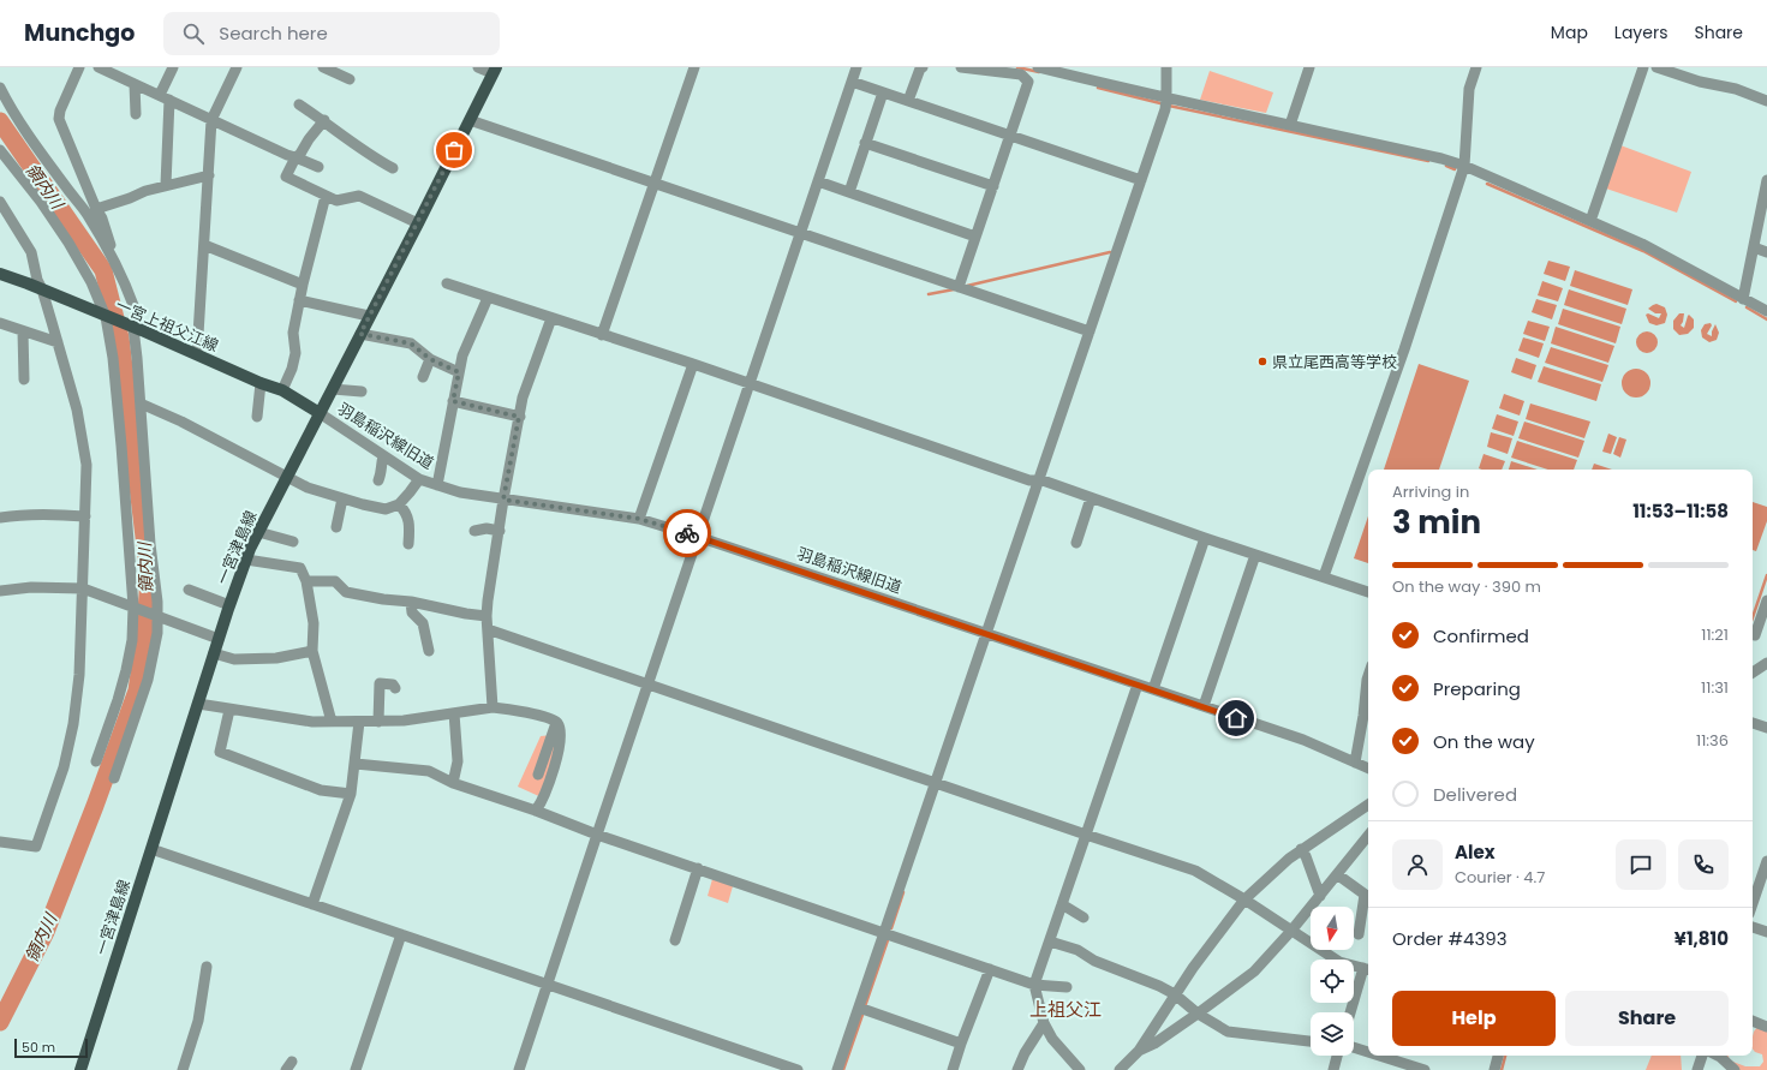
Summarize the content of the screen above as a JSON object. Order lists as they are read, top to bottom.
{
  "streets": {
    "main road": ["一宮上祖父江線", "一宮津島線"],
    "street": ["羽島稲沢線旧道"]
  },
  "crossings": [
    ["一宮上祖父江線", "羽島稲沢線旧道"],
    ["一宮上祖父江線", "一宮津島線"],
    ["羽島稲沢線旧道", "一宮津島線"]
  ],
  "districts": ["上祖父江"],
  "water": ["領内川"],
  "places": ["県立尾西高等学校"],
  "scale_bar": "50 m",
  "north": "bottom",
  "page": {
    "header": "Munchgo",
    "search": "Search here",
    "nav": ["Map", "Layers", "Share"],
    "heading": ["3 min", "Arriving in", "11:53–11:58"],
    "panel": [
      "Alex",
      "Courier · 4.7",
      "Order #4393",
      "¥1,810"
    ],
    "bar": "On the way · 390 m",
    "list": [
      ["Confirmed", "11:21"],
      ["Preparing", "11:31"],
      ["On the way", "11:36"],
      "Delivered"
    ],
    "buttons": ["Help", "Share"],
    "scale": "50 m"
  }
}
